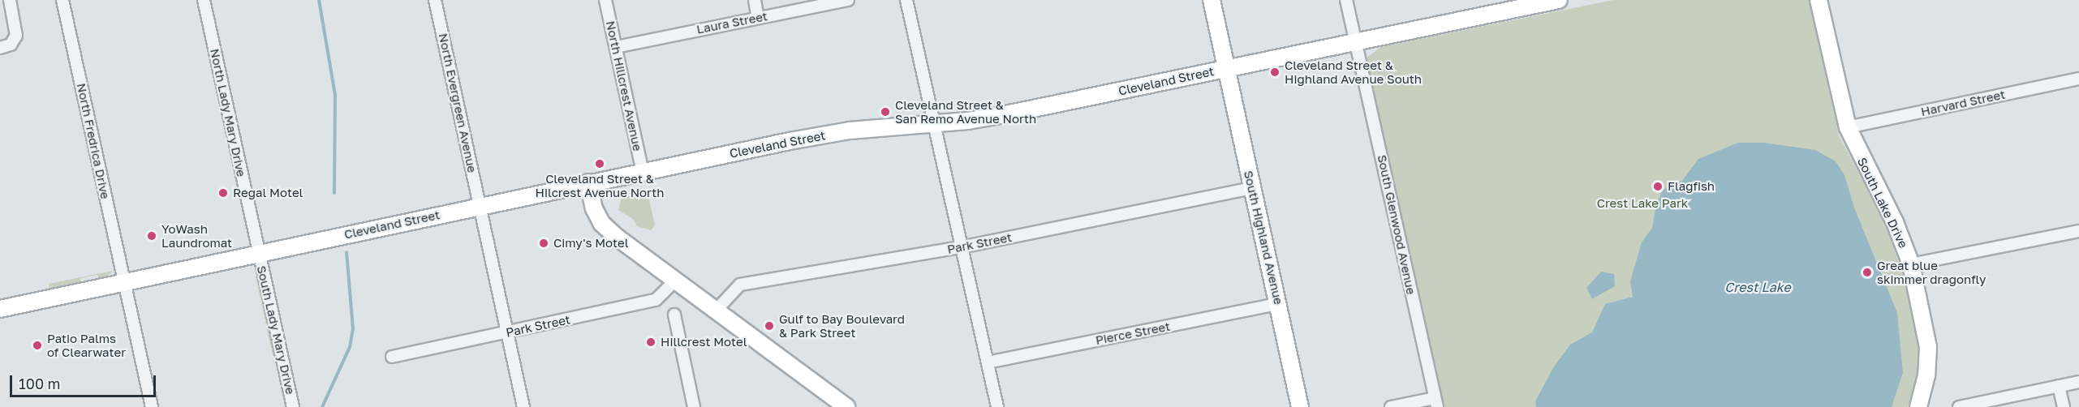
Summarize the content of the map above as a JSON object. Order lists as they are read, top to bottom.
{
  "streets": {
    "street": [
      "Laura Street",
      "Cleveland Street",
      "North Hillcrest Avenue",
      "North Evergreen Avenue",
      "Harvard Street",
      "North Lady Mary Drive",
      "North Fredrica Drive",
      "South Lake Drive",
      "South Glenwood Avenue",
      "South Highland Avenue",
      "Park Street",
      "South Lady Mary Drive",
      "Pierce Street"
    ]
  },
  "crossings": [
    ["Laura Street", "North Hillcrest Avenue"],
    ["Cleveland Street", "North Hillcrest Avenue"],
    ["Cleveland Street", "North Evergreen Avenue"],
    ["Cleveland Street", "North Lady Mary Drive"],
    ["Cleveland Street", "North Fredrica Drive"],
    ["Cleveland Street", "South Glenwood Avenue"],
    ["Cleveland Street", "South Highland Avenue"],
    ["Cleveland Street", "South Lady Mary Drive"],
    ["North Evergreen Avenue", "Park Street"],
    ["Harvard Street", "South Lake Drive"],
    ["North Lady Mary Drive", "South Lady Mary Drive"],
    ["South Highland Avenue", "Park Street"],
    ["South Highland Avenue", "Pierce Street"]
  ],
  "water": ["Crest Lake"],
  "parks": ["Crest Lake Park"],
  "places": [
    "Cleveland Street & Highland Avenue South",
    "Cleveland Street & San Remo Avenue North",
    "Cleveland Street & Hilcrest Avenue North",
    "Flagfish",
    "Regal Motel",
    "YoWash Laundromat",
    "Cimy's Motel",
    "Great blue skimmer dragonfly",
    "Gulf to Bay Boulevard & Park Street",
    "Hillcrest Motel",
    "Patio Palms of Clearwater"
  ],
  "scale_bar": "100 m"
}
